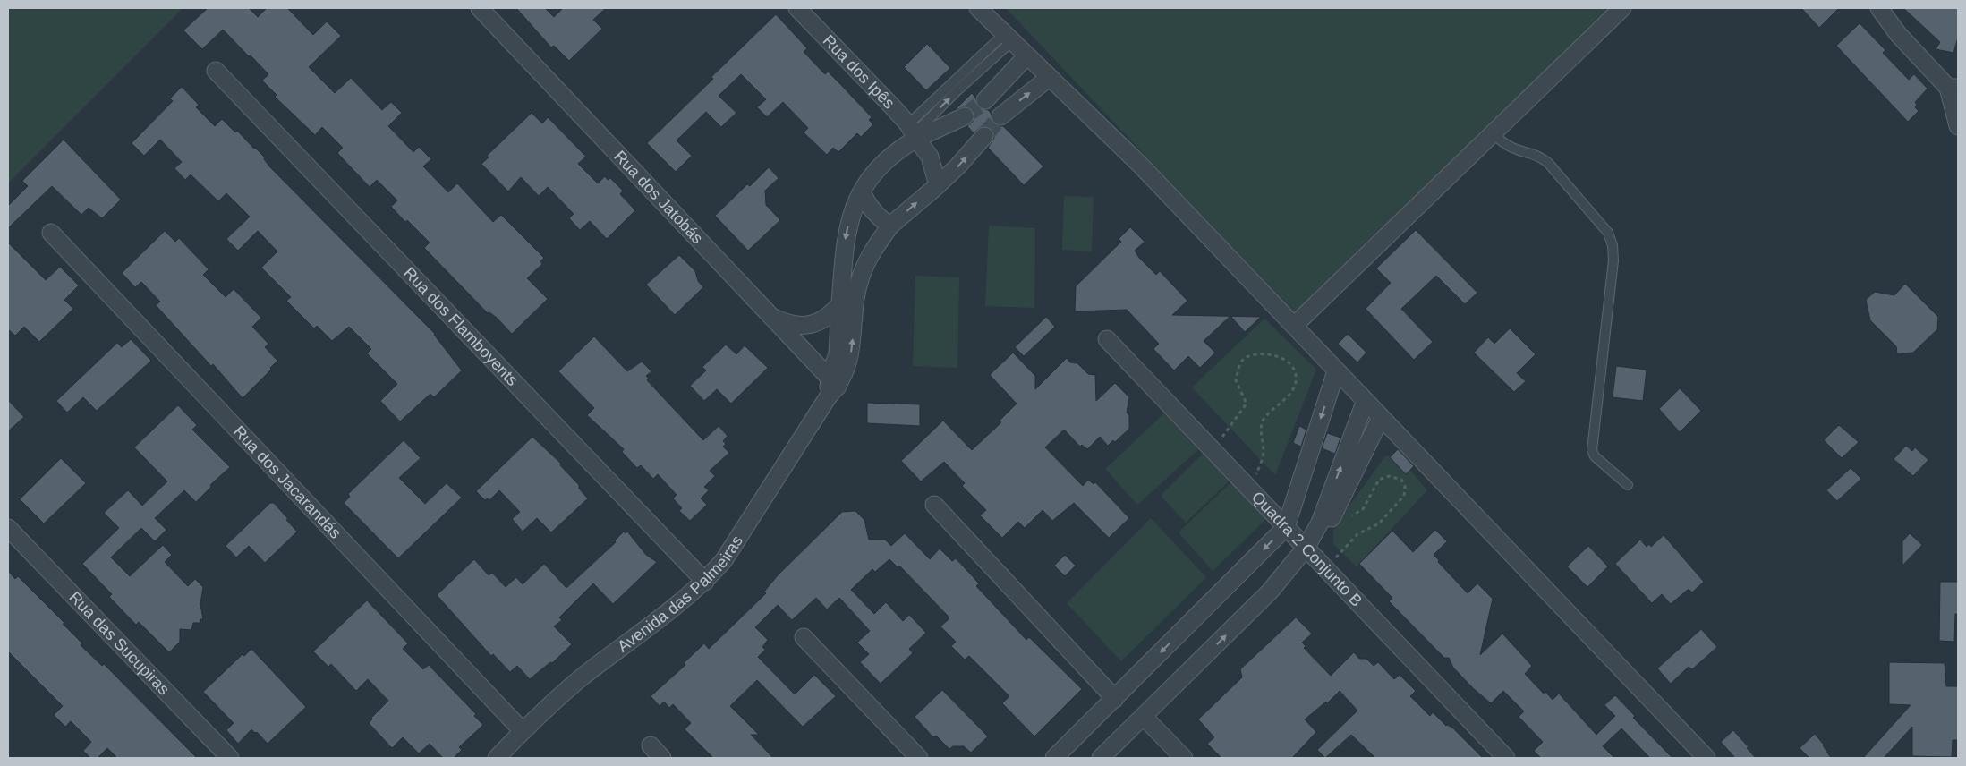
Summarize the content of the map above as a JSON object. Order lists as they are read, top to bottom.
{
  "streets": {
    "street": [
      "Rua dos Ipês",
      "Rua dos Jatobás",
      "Rua dos Flamboyents",
      "Rua dos Jacarandás",
      "Quadra 2 Conjunto B",
      "Avenida das Palmeiras",
      "Rua das Sucupiras"
    ]
  },
  "crossings": [
    ["Rua dos Ipês", "Avenida das Palmeiras"],
    ["Rua dos Jatobás", "Avenida das Palmeiras"],
    ["Rua dos Flamboyents", "Avenida das Palmeiras"],
    ["Rua dos Jacarandás", "Avenida das Palmeiras"]
  ]
}
